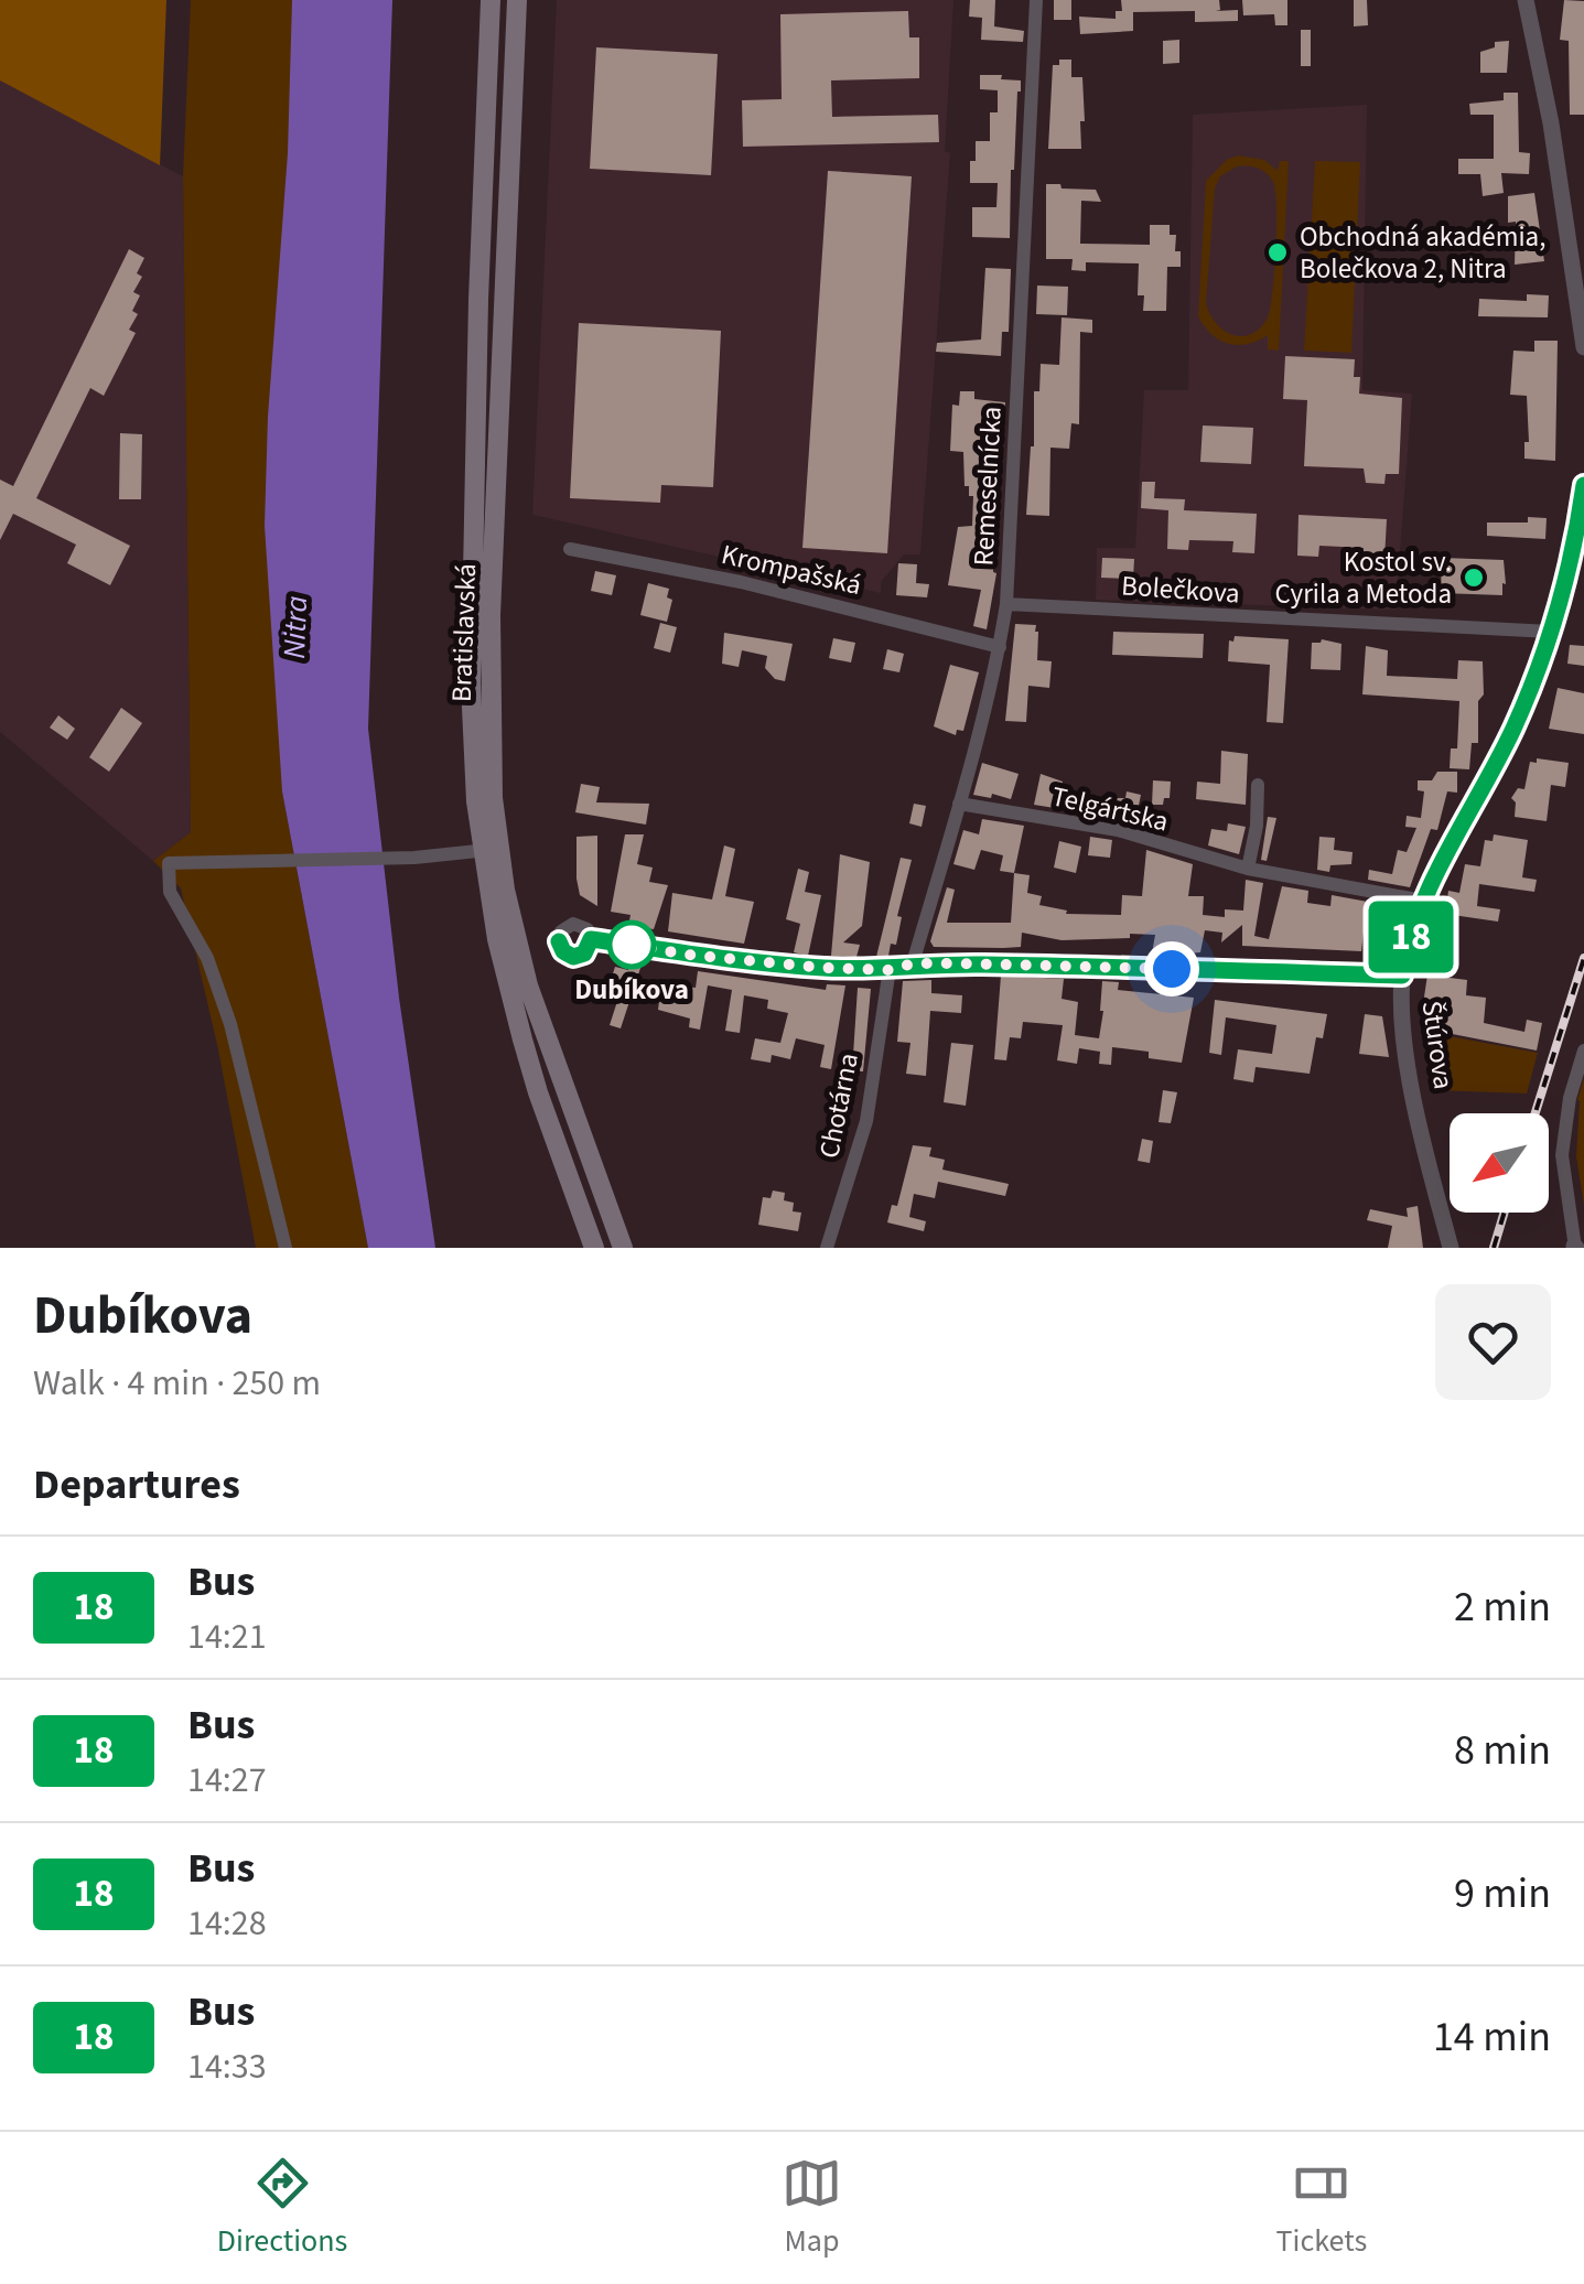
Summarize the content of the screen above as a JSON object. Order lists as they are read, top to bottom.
{
  "streets": {
    "main road": ["Bratislavská"],
    "street": [
      "Remeselnícka",
      "Krompašská",
      "Bolečkova",
      "Telgártska",
      "Štúrova",
      "Chotárna"
    ]
  },
  "crossings": [
    ["Remeselnícka", "Krompašská"],
    ["Remeselnícka", "Bolečkova"],
    ["Remeselnícka", "Telgártska"],
    ["Bolečkova", "Štúrova"],
    ["Telgártska", "Štúrova"]
  ],
  "water": ["Nitra"],
  "places": ["Obchodná akadémia, Bolečkova 2, Nitra", "Kostol sv. Cyrila a Metoda", "Dubíkova"],
  "lines": ["bus line 18"],
  "north": "bottom left",
  "page": {
    "on_map": "18",
    "heading": [
      ["Dubíkova", "Walk · 4 min · 250 m"],
      "Departures"
    ],
    "list": [
      {
        "mark": "18",
        "name": "Bus",
        "note": "14:21",
        "value": "2 min"
      },
      {
        "mark": "18",
        "name": "Bus",
        "note": "14:27",
        "value": "8 min"
      },
      {
        "mark": "18",
        "name": "Bus",
        "note": "14:28",
        "value": "9 min"
      },
      {
        "mark": "18",
        "name": "Bus",
        "note": "14:33",
        "value": "14 min"
      }
    ],
    "tabs": ["Directions", "Map", "Tickets"]
  }
}
